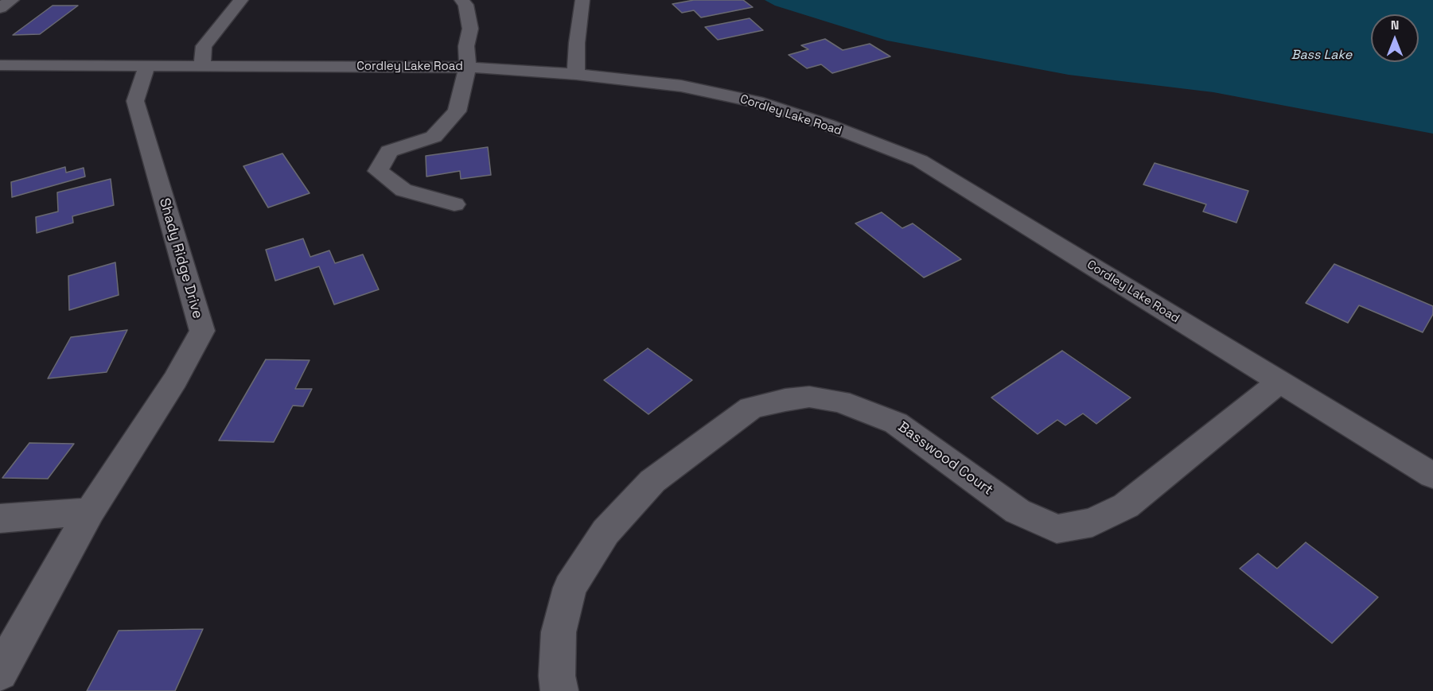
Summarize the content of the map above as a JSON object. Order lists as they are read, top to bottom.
{
  "streets": {
    "street": ["Cordley Lake Road", "Shady Ridge Drive", "Basswood Court"]
  },
  "crossings": [
    ["Cordley Lake Road", "Shady Ridge Drive"],
    ["Cordley Lake Road", "Basswood Court"]
  ],
  "water": ["Bass Lake"],
  "north": "top"
}
